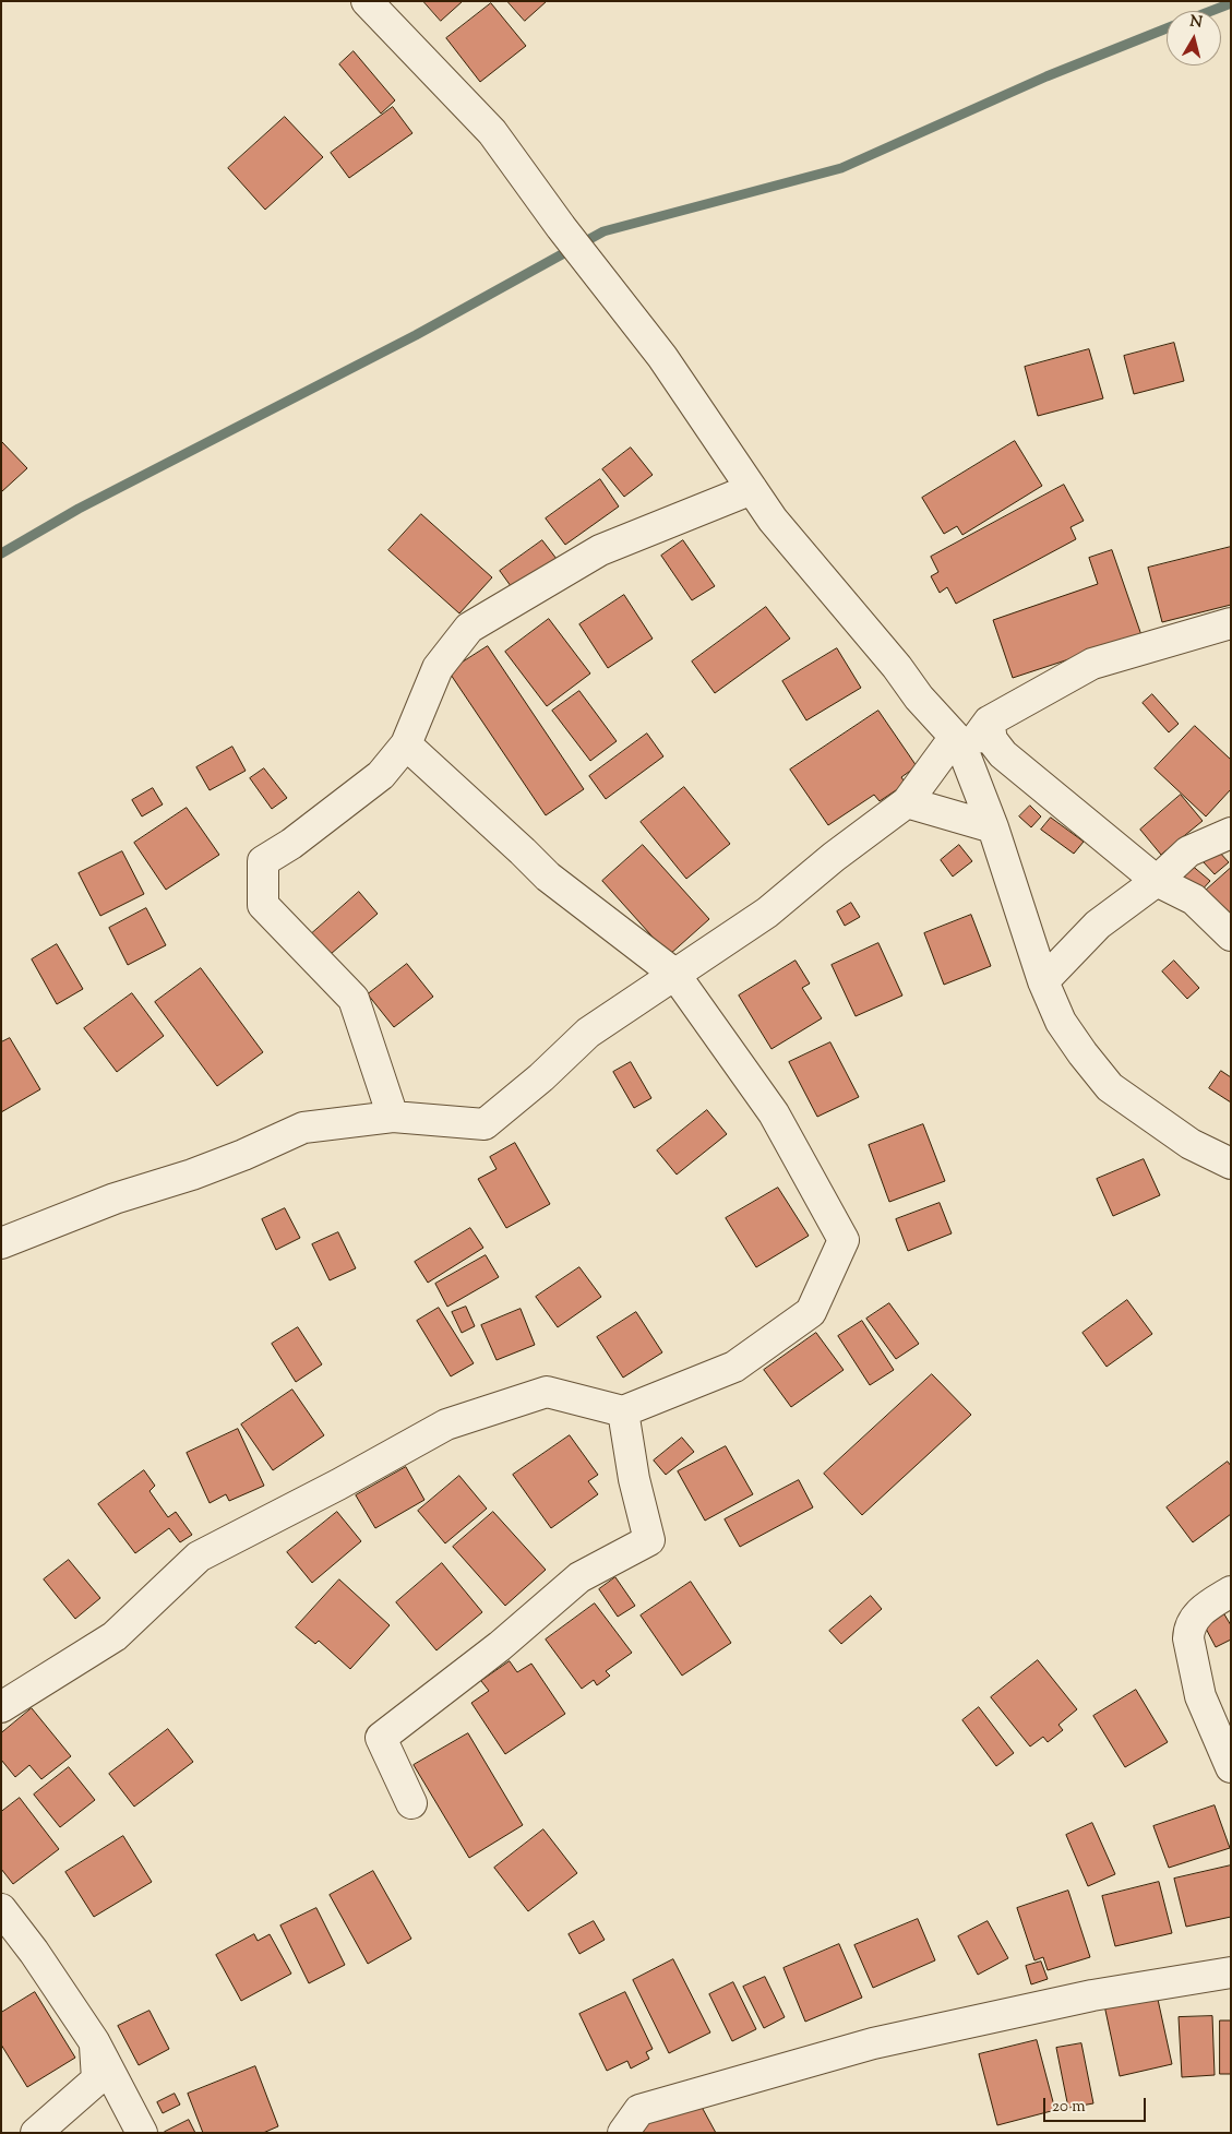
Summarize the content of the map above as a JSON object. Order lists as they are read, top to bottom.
{
  "scale_bar": "20 m",
  "north": "top"
}
